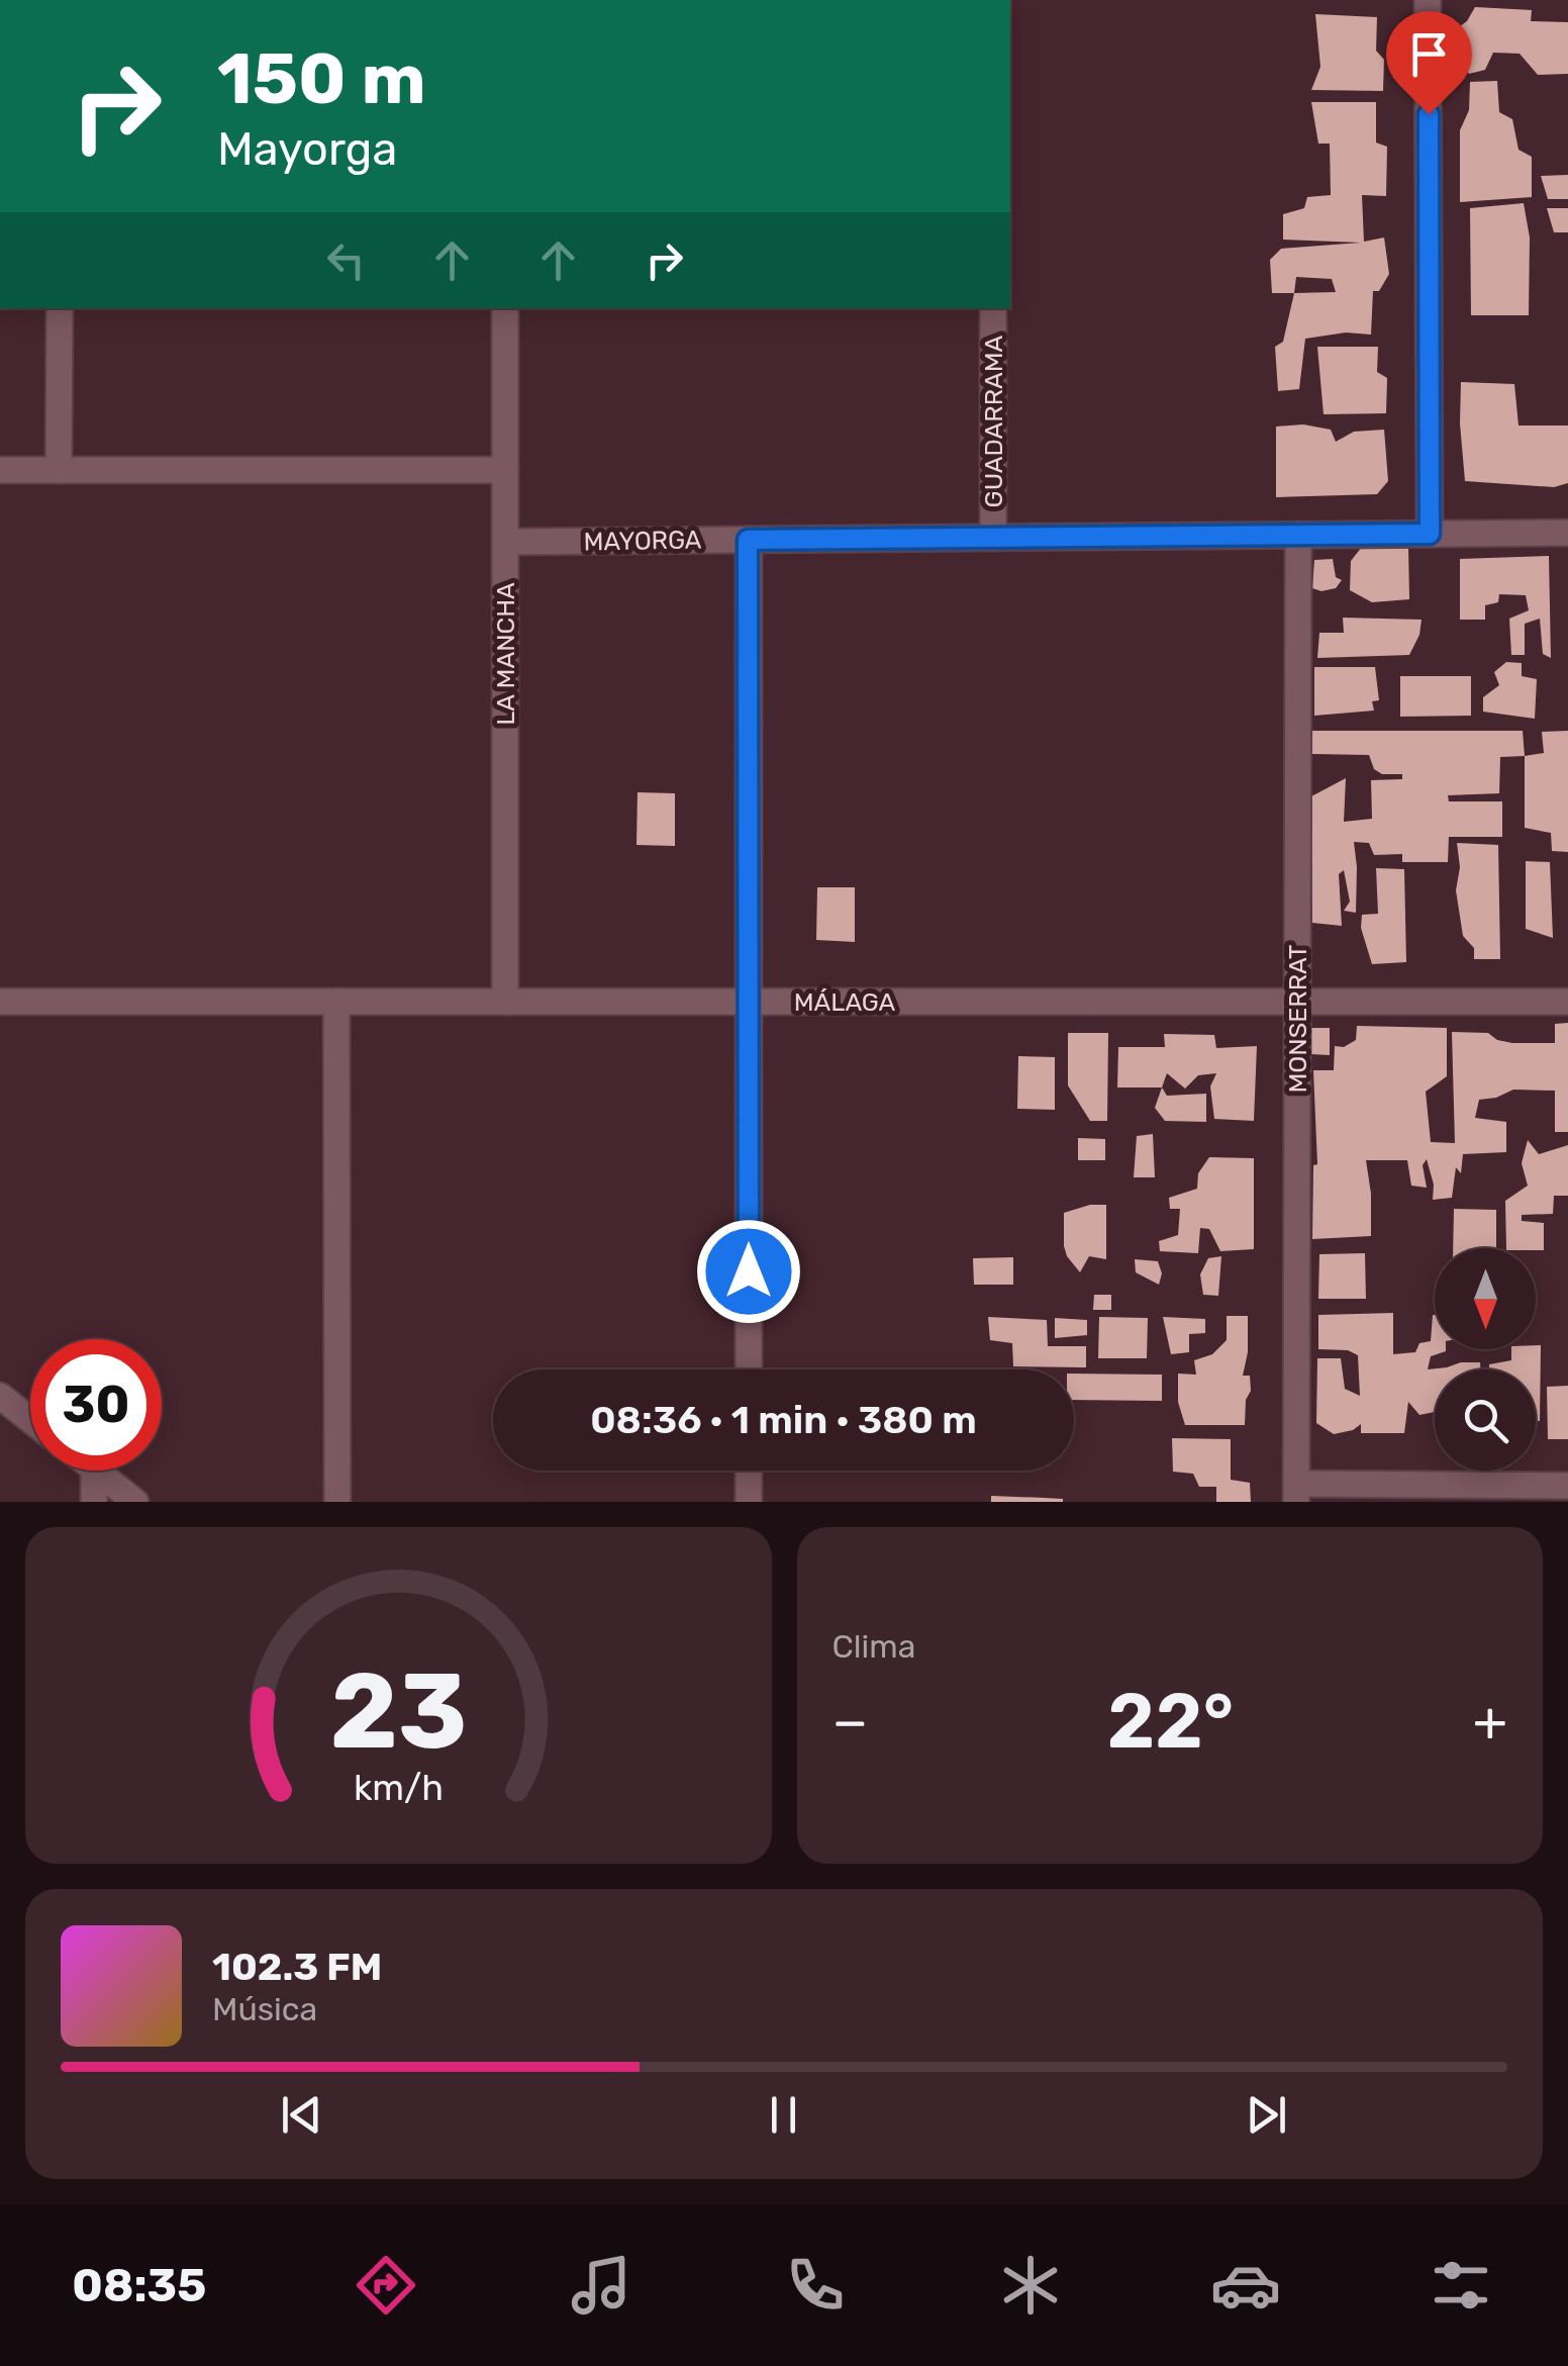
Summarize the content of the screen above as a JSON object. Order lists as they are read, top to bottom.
{
  "streets": {
    "street": [
      "GUADARRAMA",
      "MAYORGA",
      "LA MANCHA",
      "MÁLAGA",
      "MONSERRAT"
    ]
  },
  "crossings": [
    ["GUADARRAMA", "MAYORGA"],
    ["MAYORGA", "LA MANCHA"],
    ["MAYORGA", "MONSERRAT"],
    ["LA MANCHA", "MÁLAGA"],
    ["MÁLAGA", "MONSERRAT"]
  ],
  "north": "bottom",
  "page": {
    "turn": ["150 m", "Mayorga"],
    "limit": "30",
    "trip": "08:36 · 1 min · 380 m",
    "tile": "Clima",
    "heat": ["−", "22°", "+"],
    "song": ["102.3 FM", "Música"],
    "tabs": "08:35",
    "gauge": ["23", "km/h"]
  }
}
